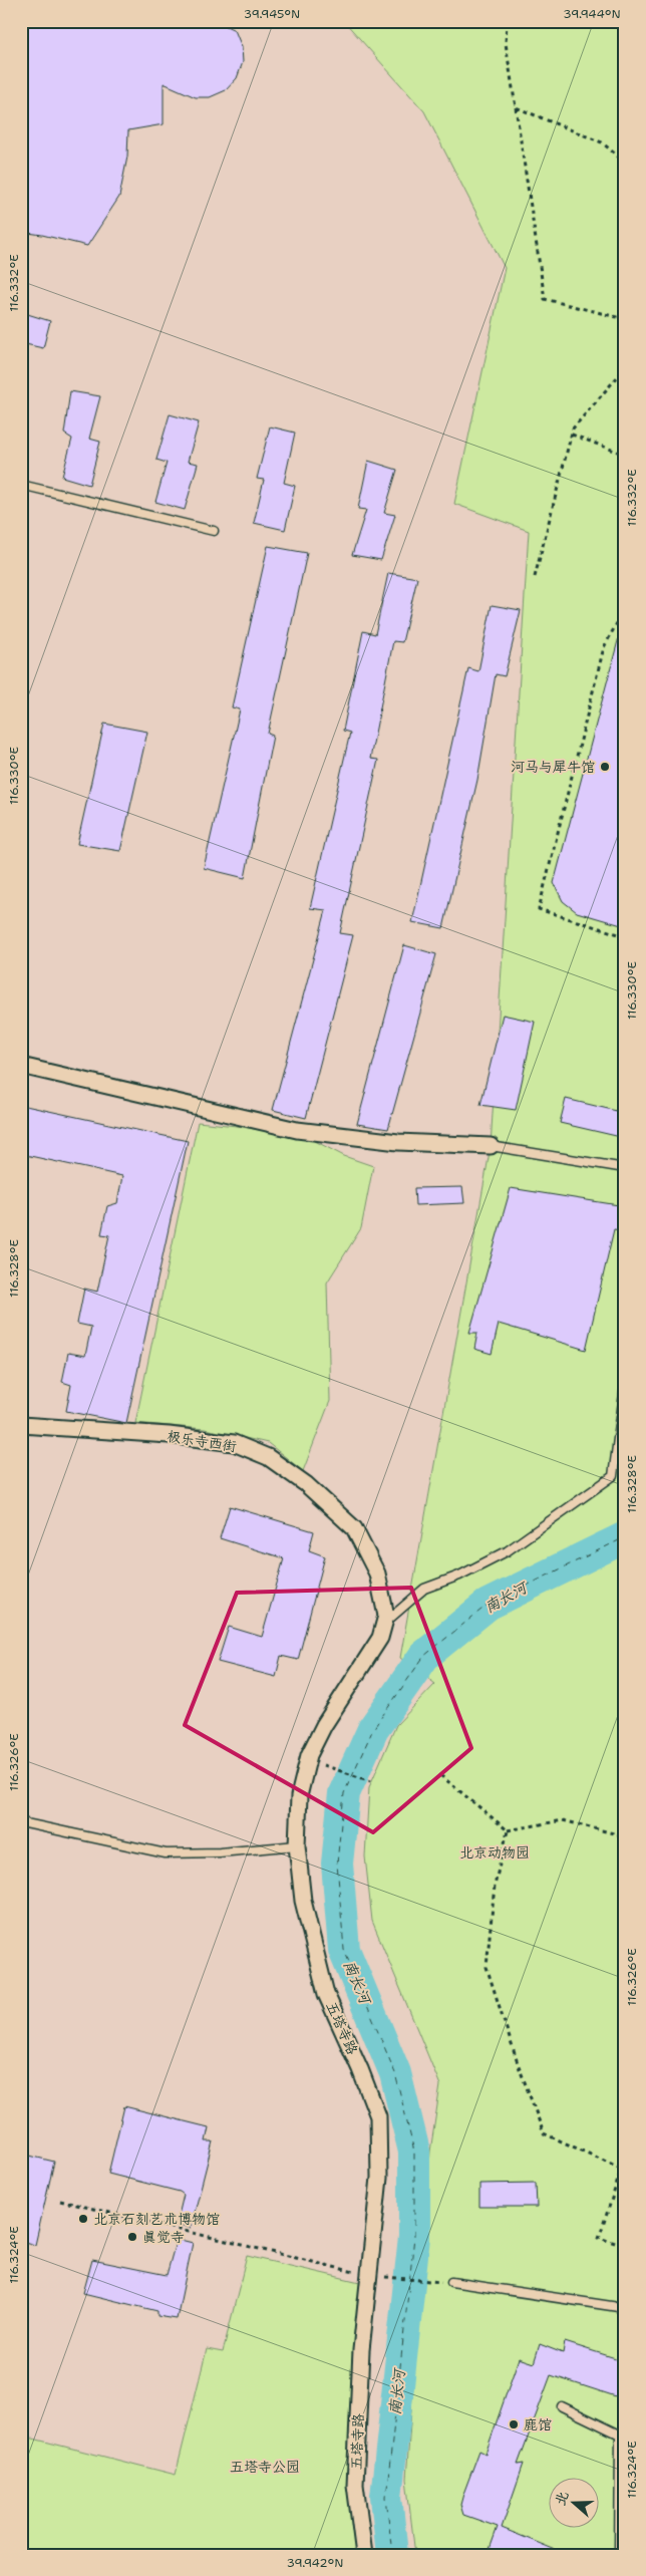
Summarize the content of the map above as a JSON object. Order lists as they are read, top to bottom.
{
  "streets": {
    "street": ["极乐寺西街", "五塔寺路"]
  },
  "crossings": [
    ["极乐寺西街", "五塔寺路"]
  ],
  "water": ["南长河"],
  "parks": ["北京动物园", "五塔寺公园"],
  "places": [
    "河马与犀牛馆",
    "北京石刻艺术博物馆",
    "真觉寺",
    "鹿馆"
  ],
  "north": "left",
  "coordinates": [
    "39.945°N",
    "39.944°N",
    "116.332°E",
    "116.330°E",
    "116.328°E",
    "116.326°E",
    "116.324°E",
    "39.942°N"
  ]
}
